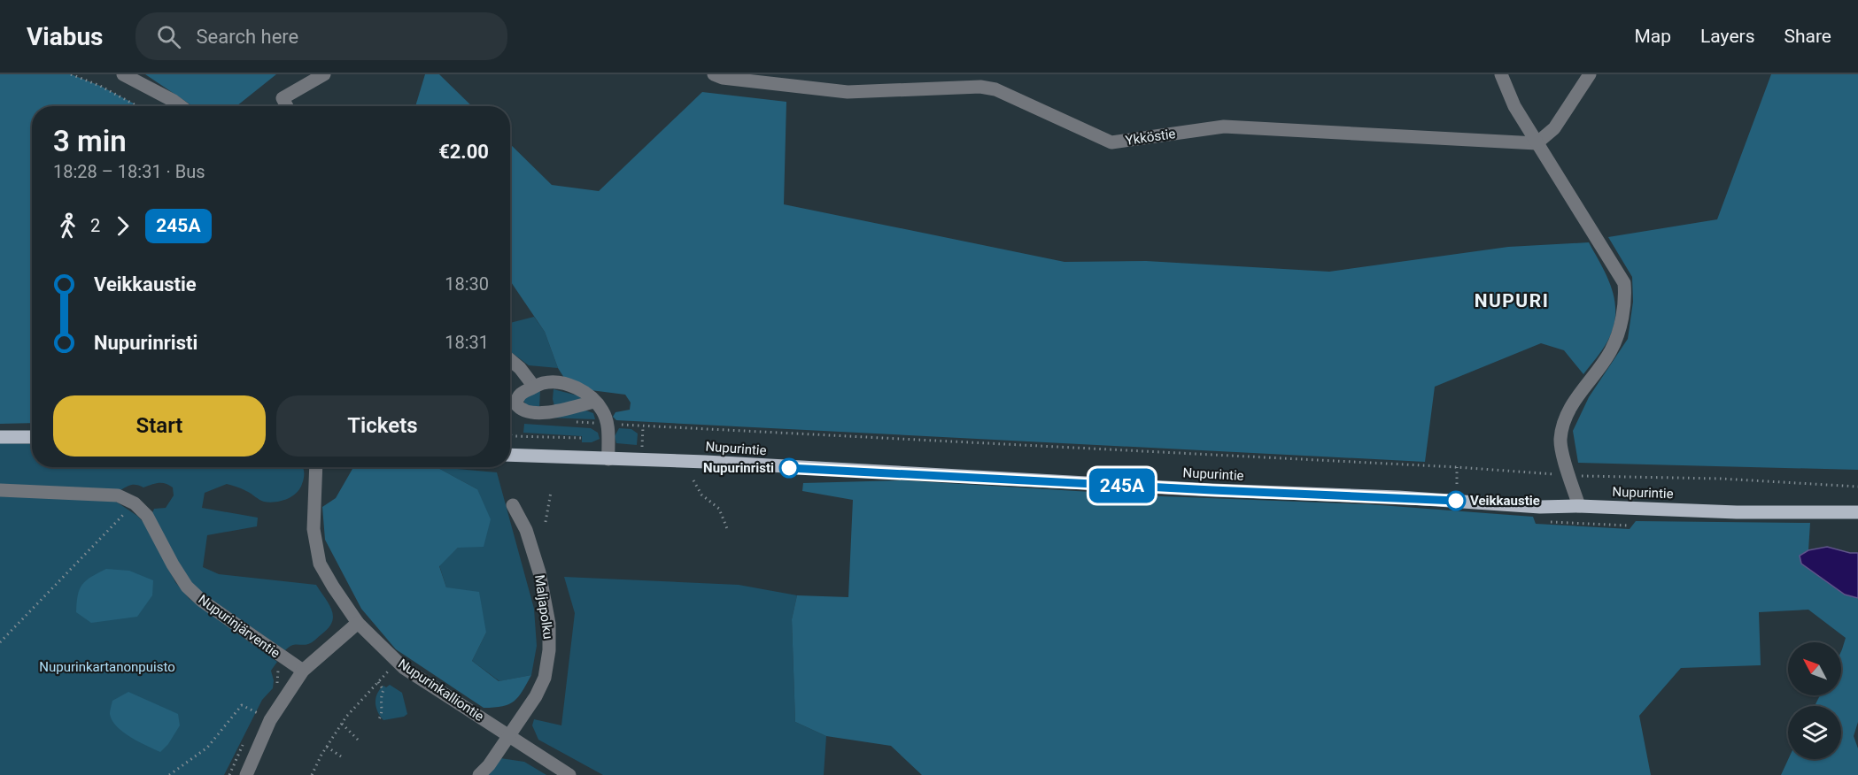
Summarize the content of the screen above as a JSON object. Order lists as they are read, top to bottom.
{
  "streets": {
    "main road": ["Nupurintie"],
    "street": [
      "Ykköstie",
      "Maljapolku",
      "Nupurinjärventie",
      "Nupurinkalliontie"
    ]
  },
  "crossings": [
    ["Maljapolku", "Nupurinkalliontie"]
  ],
  "districts": ["NUPURI"],
  "parks": ["Nupurinkartanonpuisto"],
  "places": ["Nupurinristi", "Veikkaustie"],
  "lines": ["bus line 245A"],
  "north": "top left",
  "page": {
    "header": "Viabus",
    "search": "Search here",
    "nav": ["Map", "Layers", "Share"],
    "on_map": "245A",
    "heading": ["3 min", "18:28 – 18:31 · Bus", "€2.00"],
    "legs": ["2", "245A"],
    "list": [
      {
        "name": "Veikkaustie",
        "value": "18:30"
      },
      {
        "name": "Nupurinristi",
        "value": "18:31"
      }
    ],
    "buttons": ["Start", "Tickets"]
  }
}
